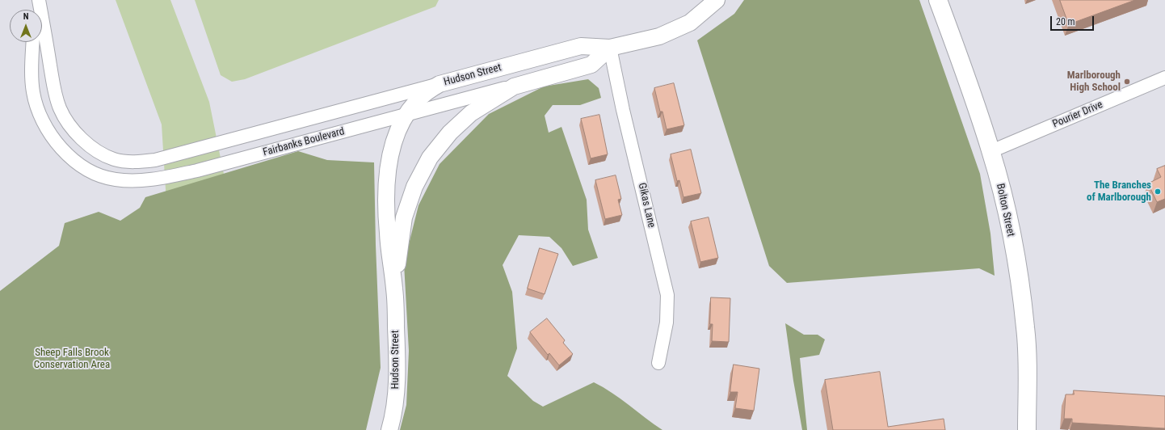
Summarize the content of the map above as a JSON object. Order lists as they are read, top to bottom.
{
  "streets": {
    "main road": ["Bolton Street"],
    "street": [
      "Hudson Street",
      "Pourier Drive",
      "Fairbanks Boulevard",
      "Gikas Lane"
    ]
  },
  "crossings": [
    ["Hudson Street", "Fairbanks Boulevard"],
    ["Hudson Street", "Gikas Lane"],
    ["Pourier Drive", "Bolton Street"]
  ],
  "parks": ["Sheep Falls Brook Conservation Area"],
  "places": ["Marlborough High School", "The Branches of Marlborough"],
  "scale_bar": "20 m",
  "north": "top"
}
